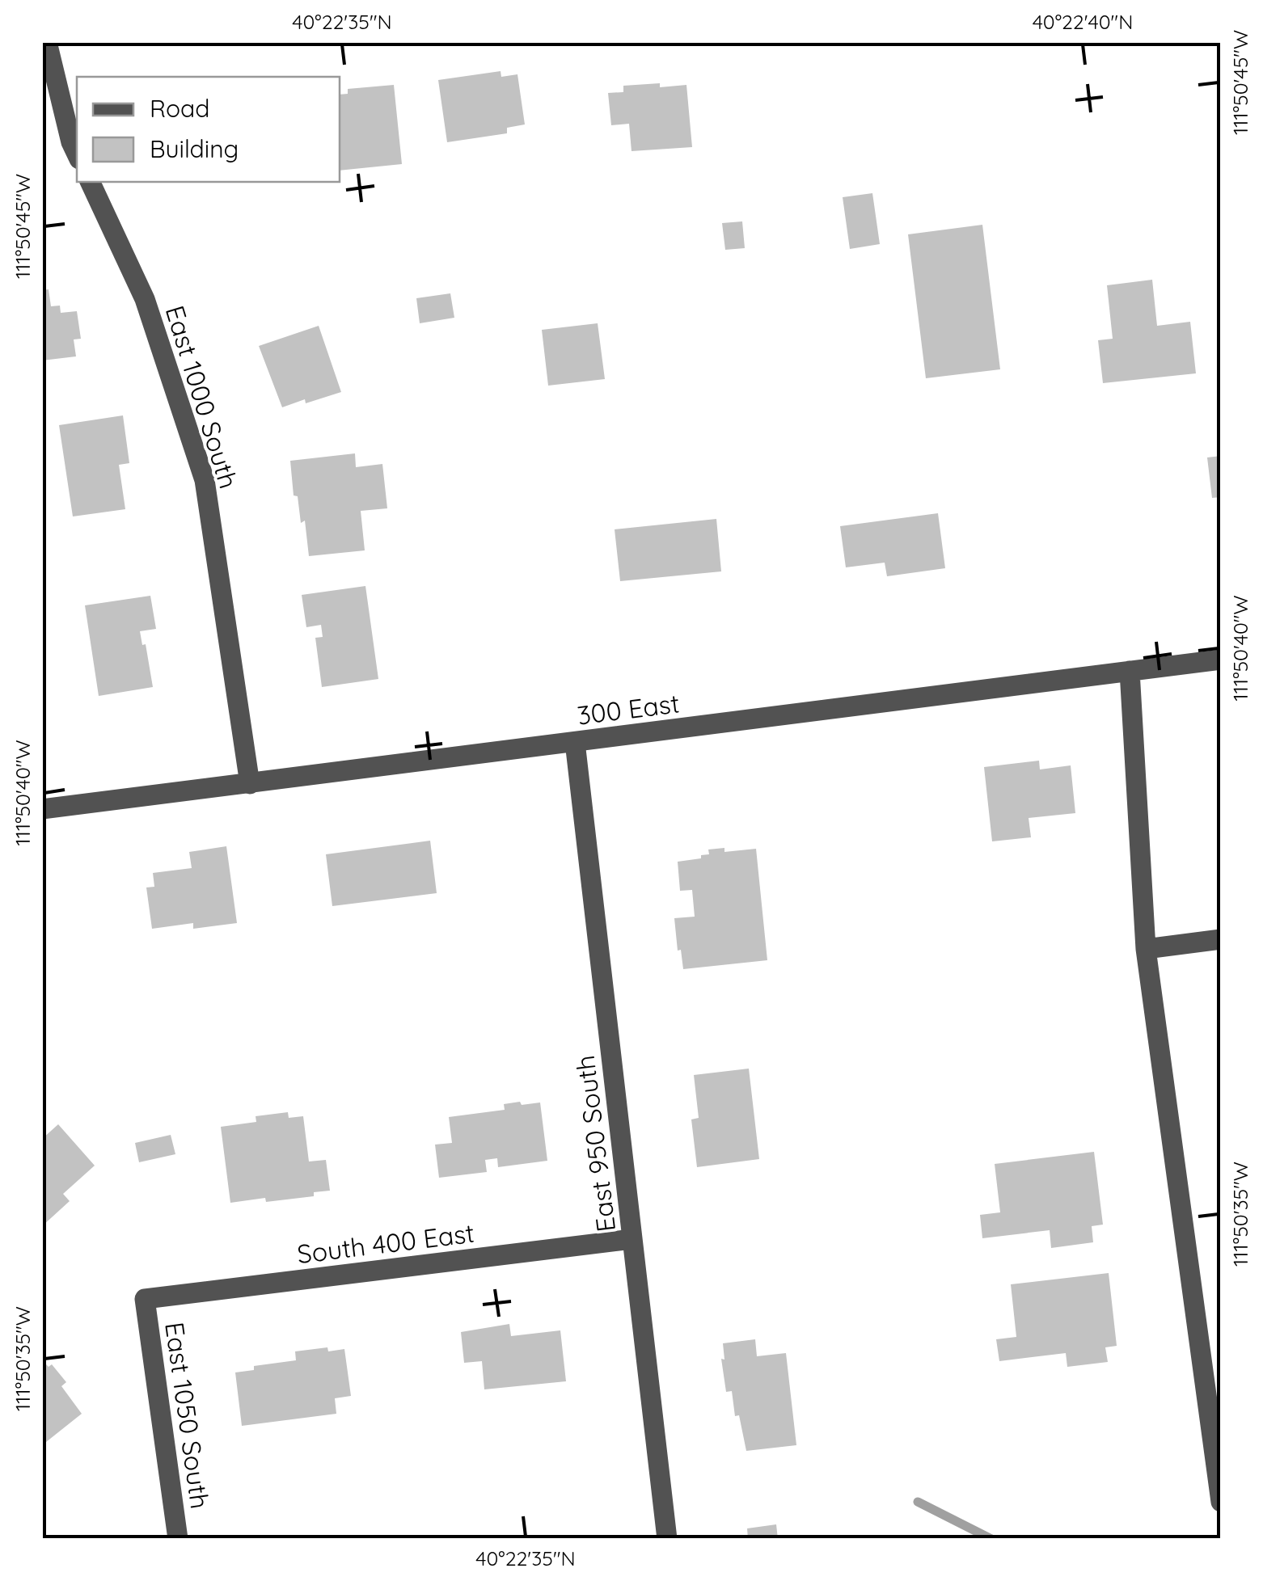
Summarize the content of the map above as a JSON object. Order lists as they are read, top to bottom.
{
  "streets": {
    "street": [
      "East 1000 South",
      "300 East",
      "East 950 South",
      "South 400 East",
      "East 1050 South"
    ]
  },
  "crossings": [
    ["East 1000 South", "300 East"],
    ["300 East", "East 950 South"],
    ["East 950 South", "South 400 East"],
    ["South 400 East", "East 1050 South"]
  ],
  "legend": ["Road", "Building"],
  "coordinates": [
    "40°22'35\"N",
    "40°22'40\"N",
    "111°50'45\"W",
    "111°50'40\"W",
    "111°50'35\"W"
  ]
}
